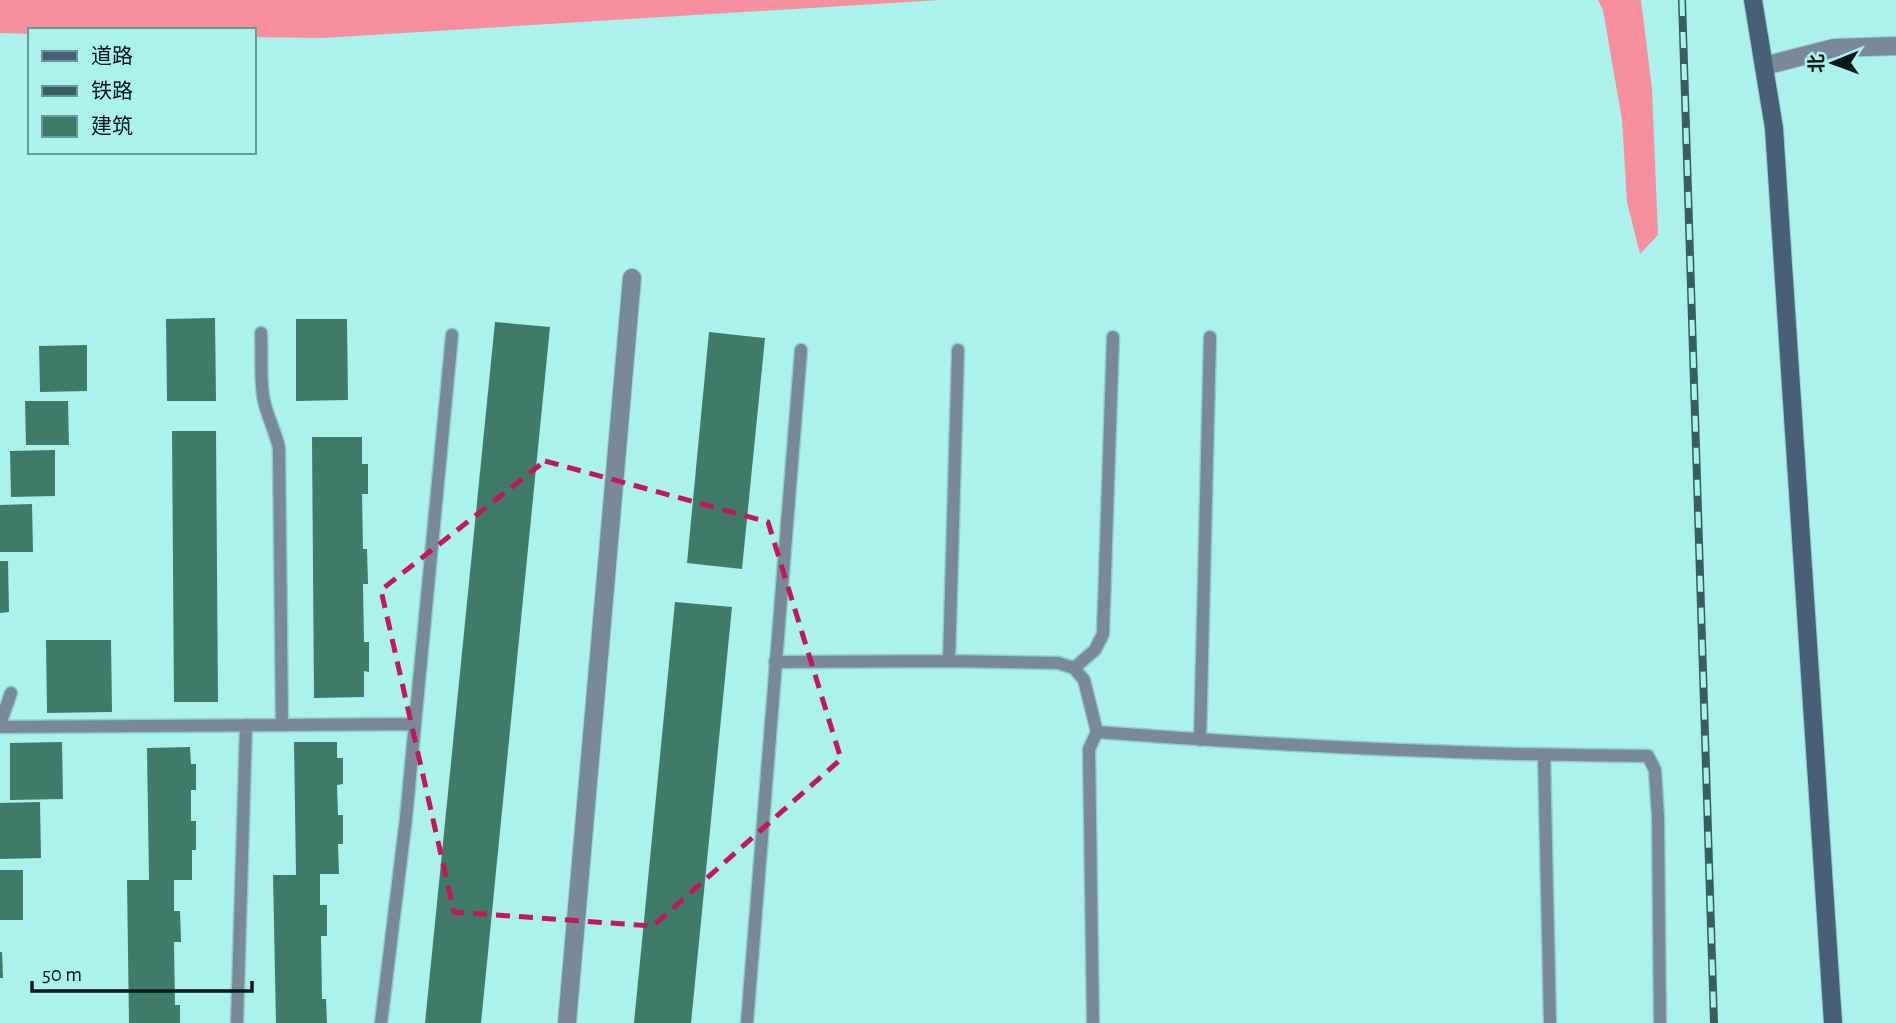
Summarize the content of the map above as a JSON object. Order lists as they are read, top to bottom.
{
  "legend": ["道路", "铁路", "建筑"],
  "scale_bar": "50 m",
  "north": "left"
}
